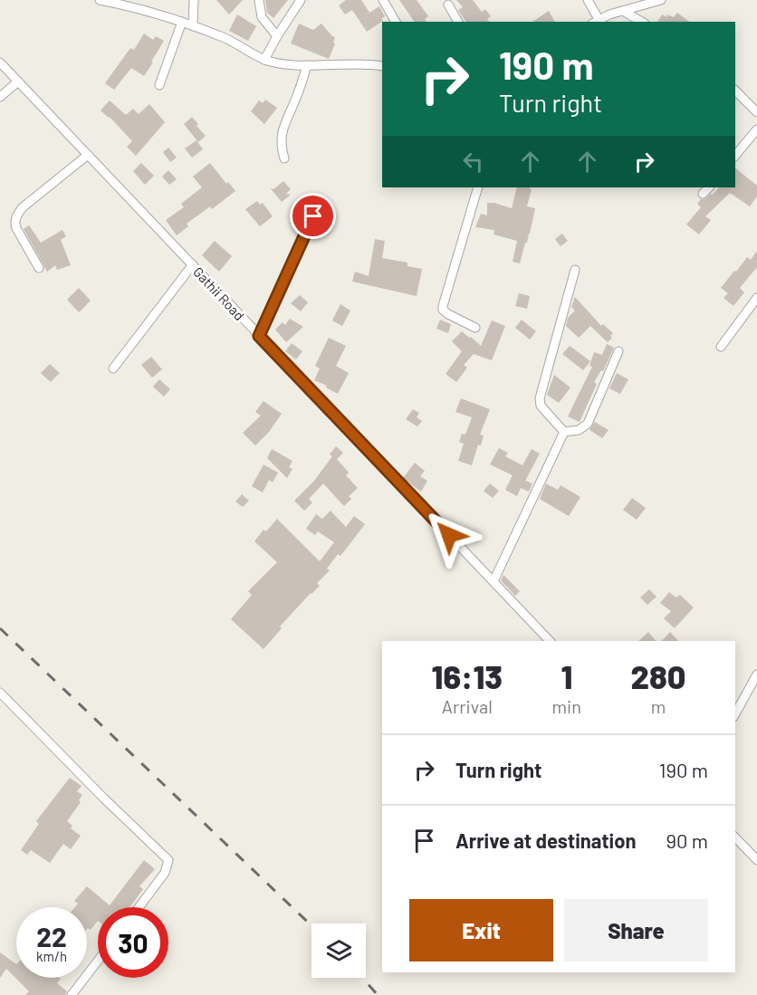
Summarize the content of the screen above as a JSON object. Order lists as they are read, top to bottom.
{
  "streets": {
    "street": ["Gathii Road"]
  },
  "page": {
    "turn": ["190 m", "Turn right"],
    "eta": [
      "16:13",
      "Arrival",
      "1",
      "min",
      "280",
      "m"
    ],
    "list": [
      {
        "name": "Turn right",
        "value": "190 m"
      },
      {
        "name": "Arrive at destination",
        "value": "90 m"
      }
    ],
    "buttons": ["Exit", "Share"],
    "speed": "22 km/h",
    "limit": "30"
  }
}
